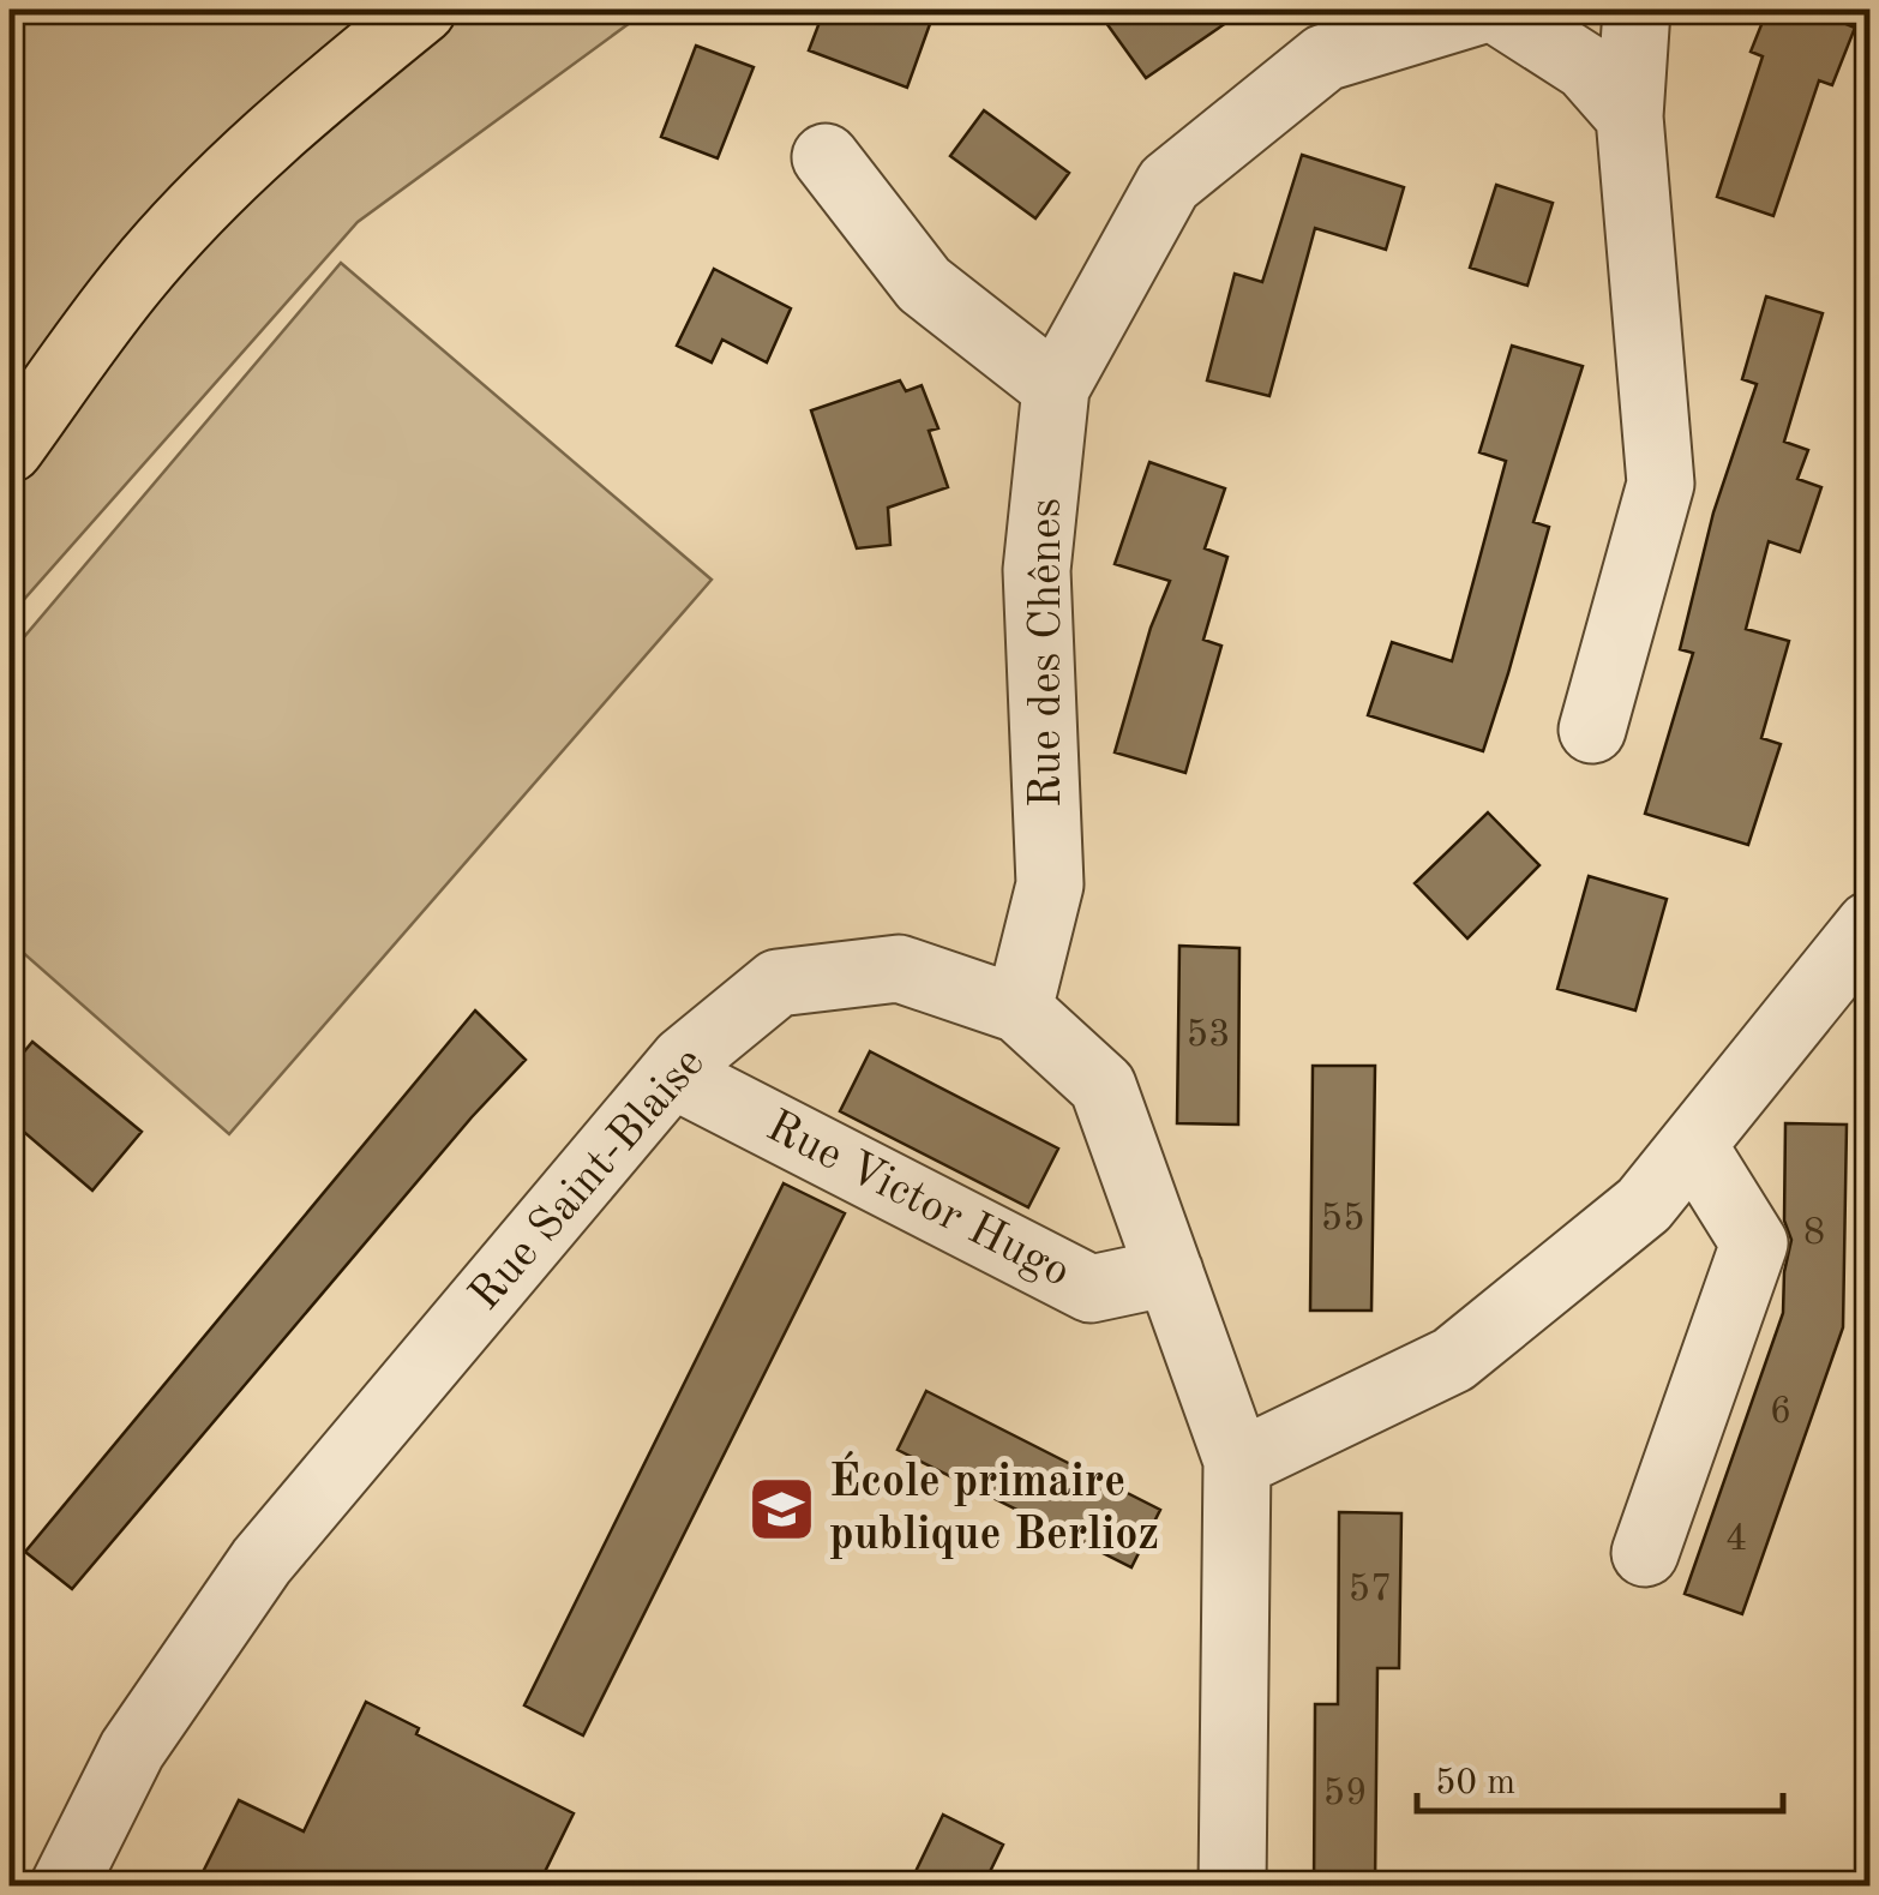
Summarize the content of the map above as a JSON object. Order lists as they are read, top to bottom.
{
  "streets": {
    "street": ["Rue des Chênes", "Rue Saint-Blaise", "Rue Victor Hugo"]
  },
  "crossings": [
    ["Rue des Chênes", "Rue Saint-Blaise"],
    ["Rue Saint-Blaise", "Rue Victor Hugo"]
  ],
  "places": {
    "school or university": ["École primaire publique Berlioz"]
  },
  "house_numbers": [
    "53",
    "55",
    "8",
    "6",
    "4",
    "57",
    "59"
  ],
  "scale_bar": "50 m"
}
